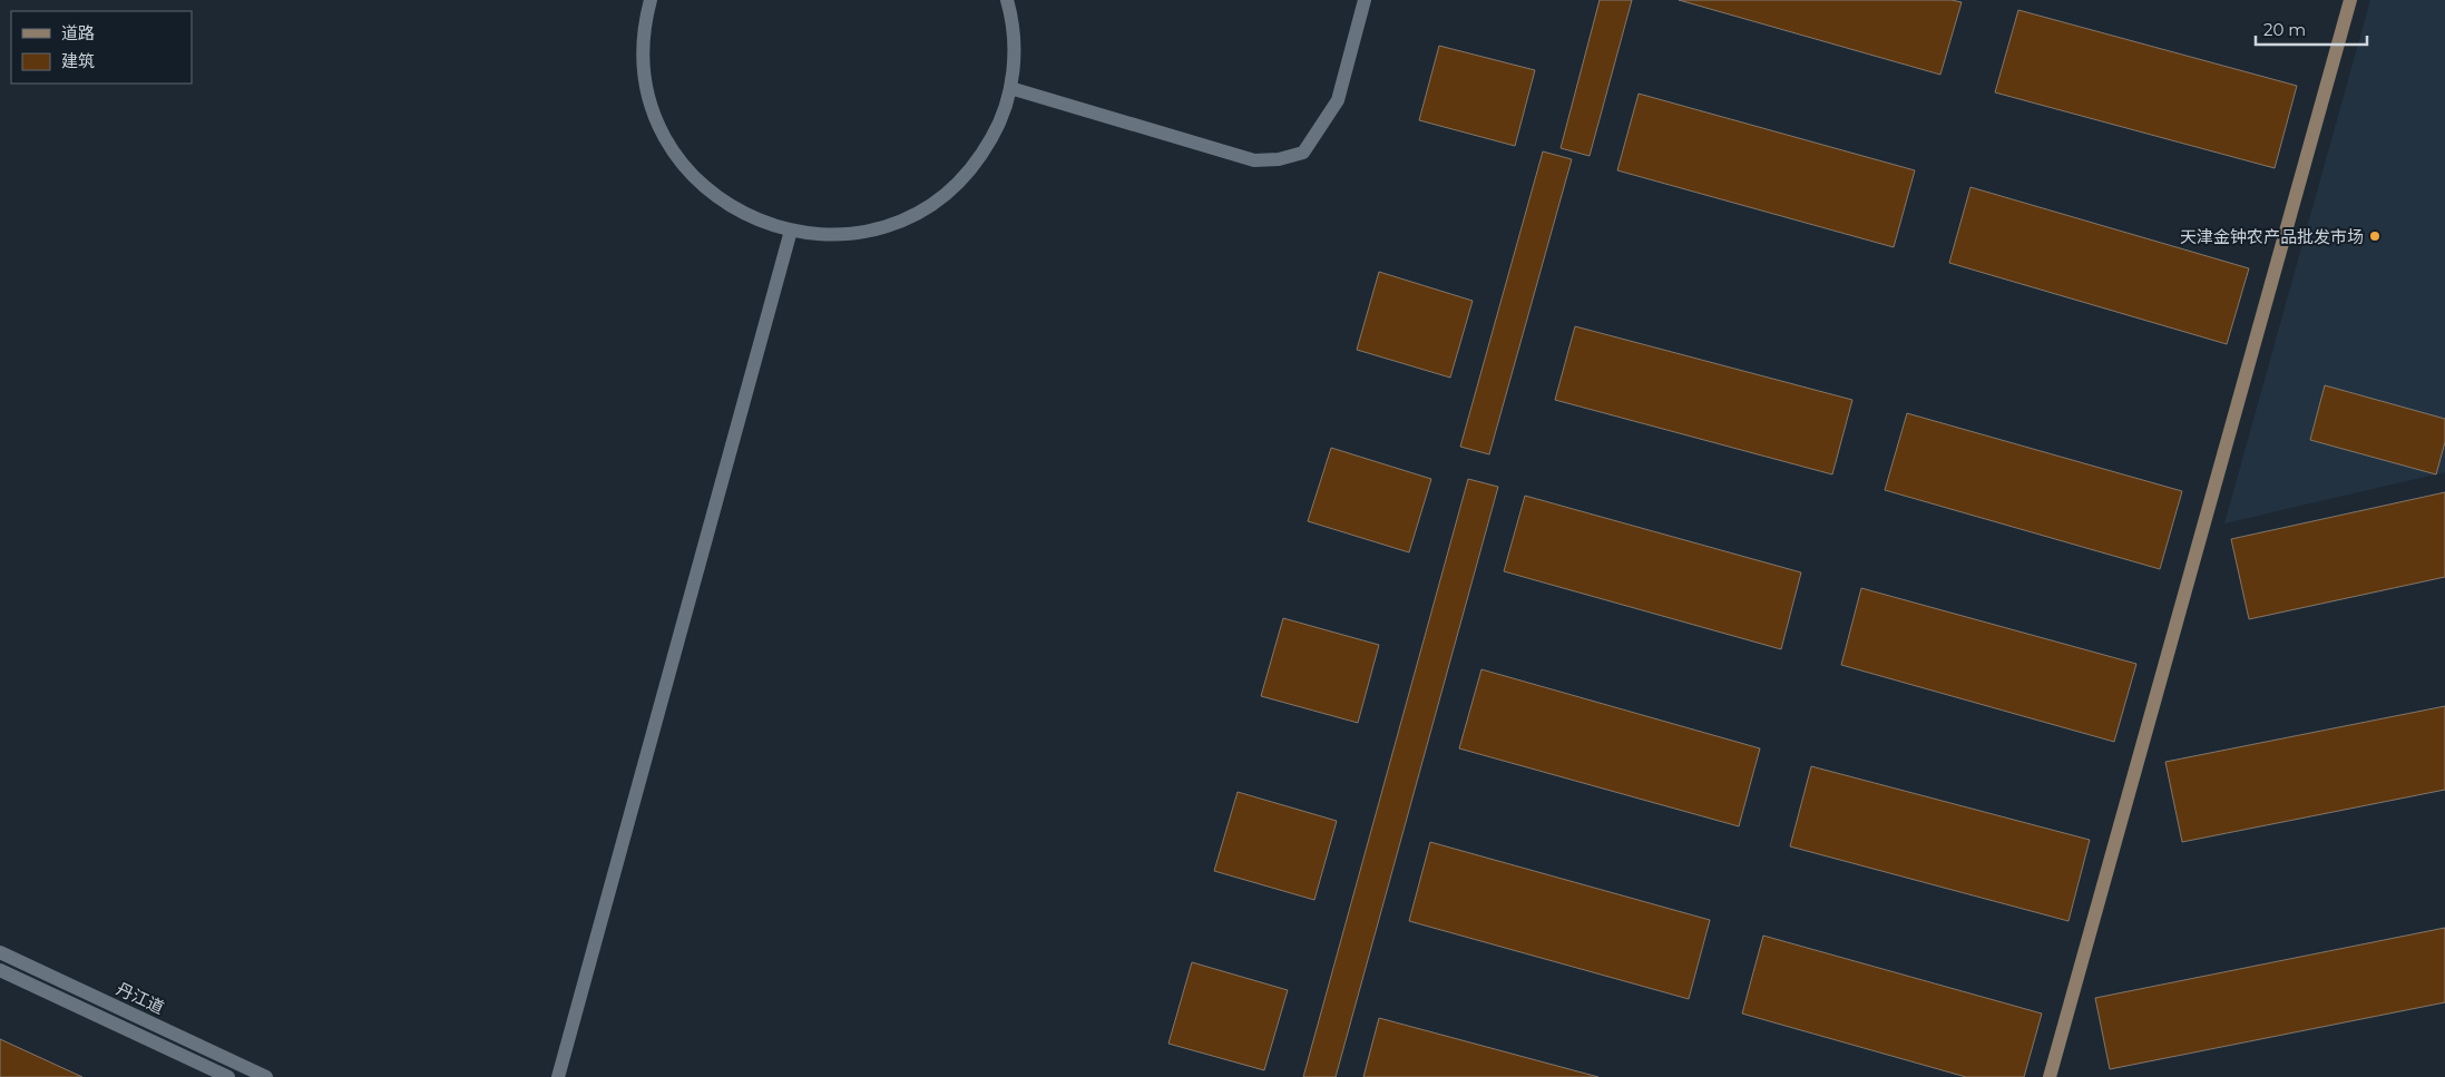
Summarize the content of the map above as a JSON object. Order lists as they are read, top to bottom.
{
  "streets": {
    "street": ["丹江道"]
  },
  "places": ["天津金钟农产品批发市场"],
  "legend": ["道路", "建筑"],
  "scale_bar": "20 m"
}
